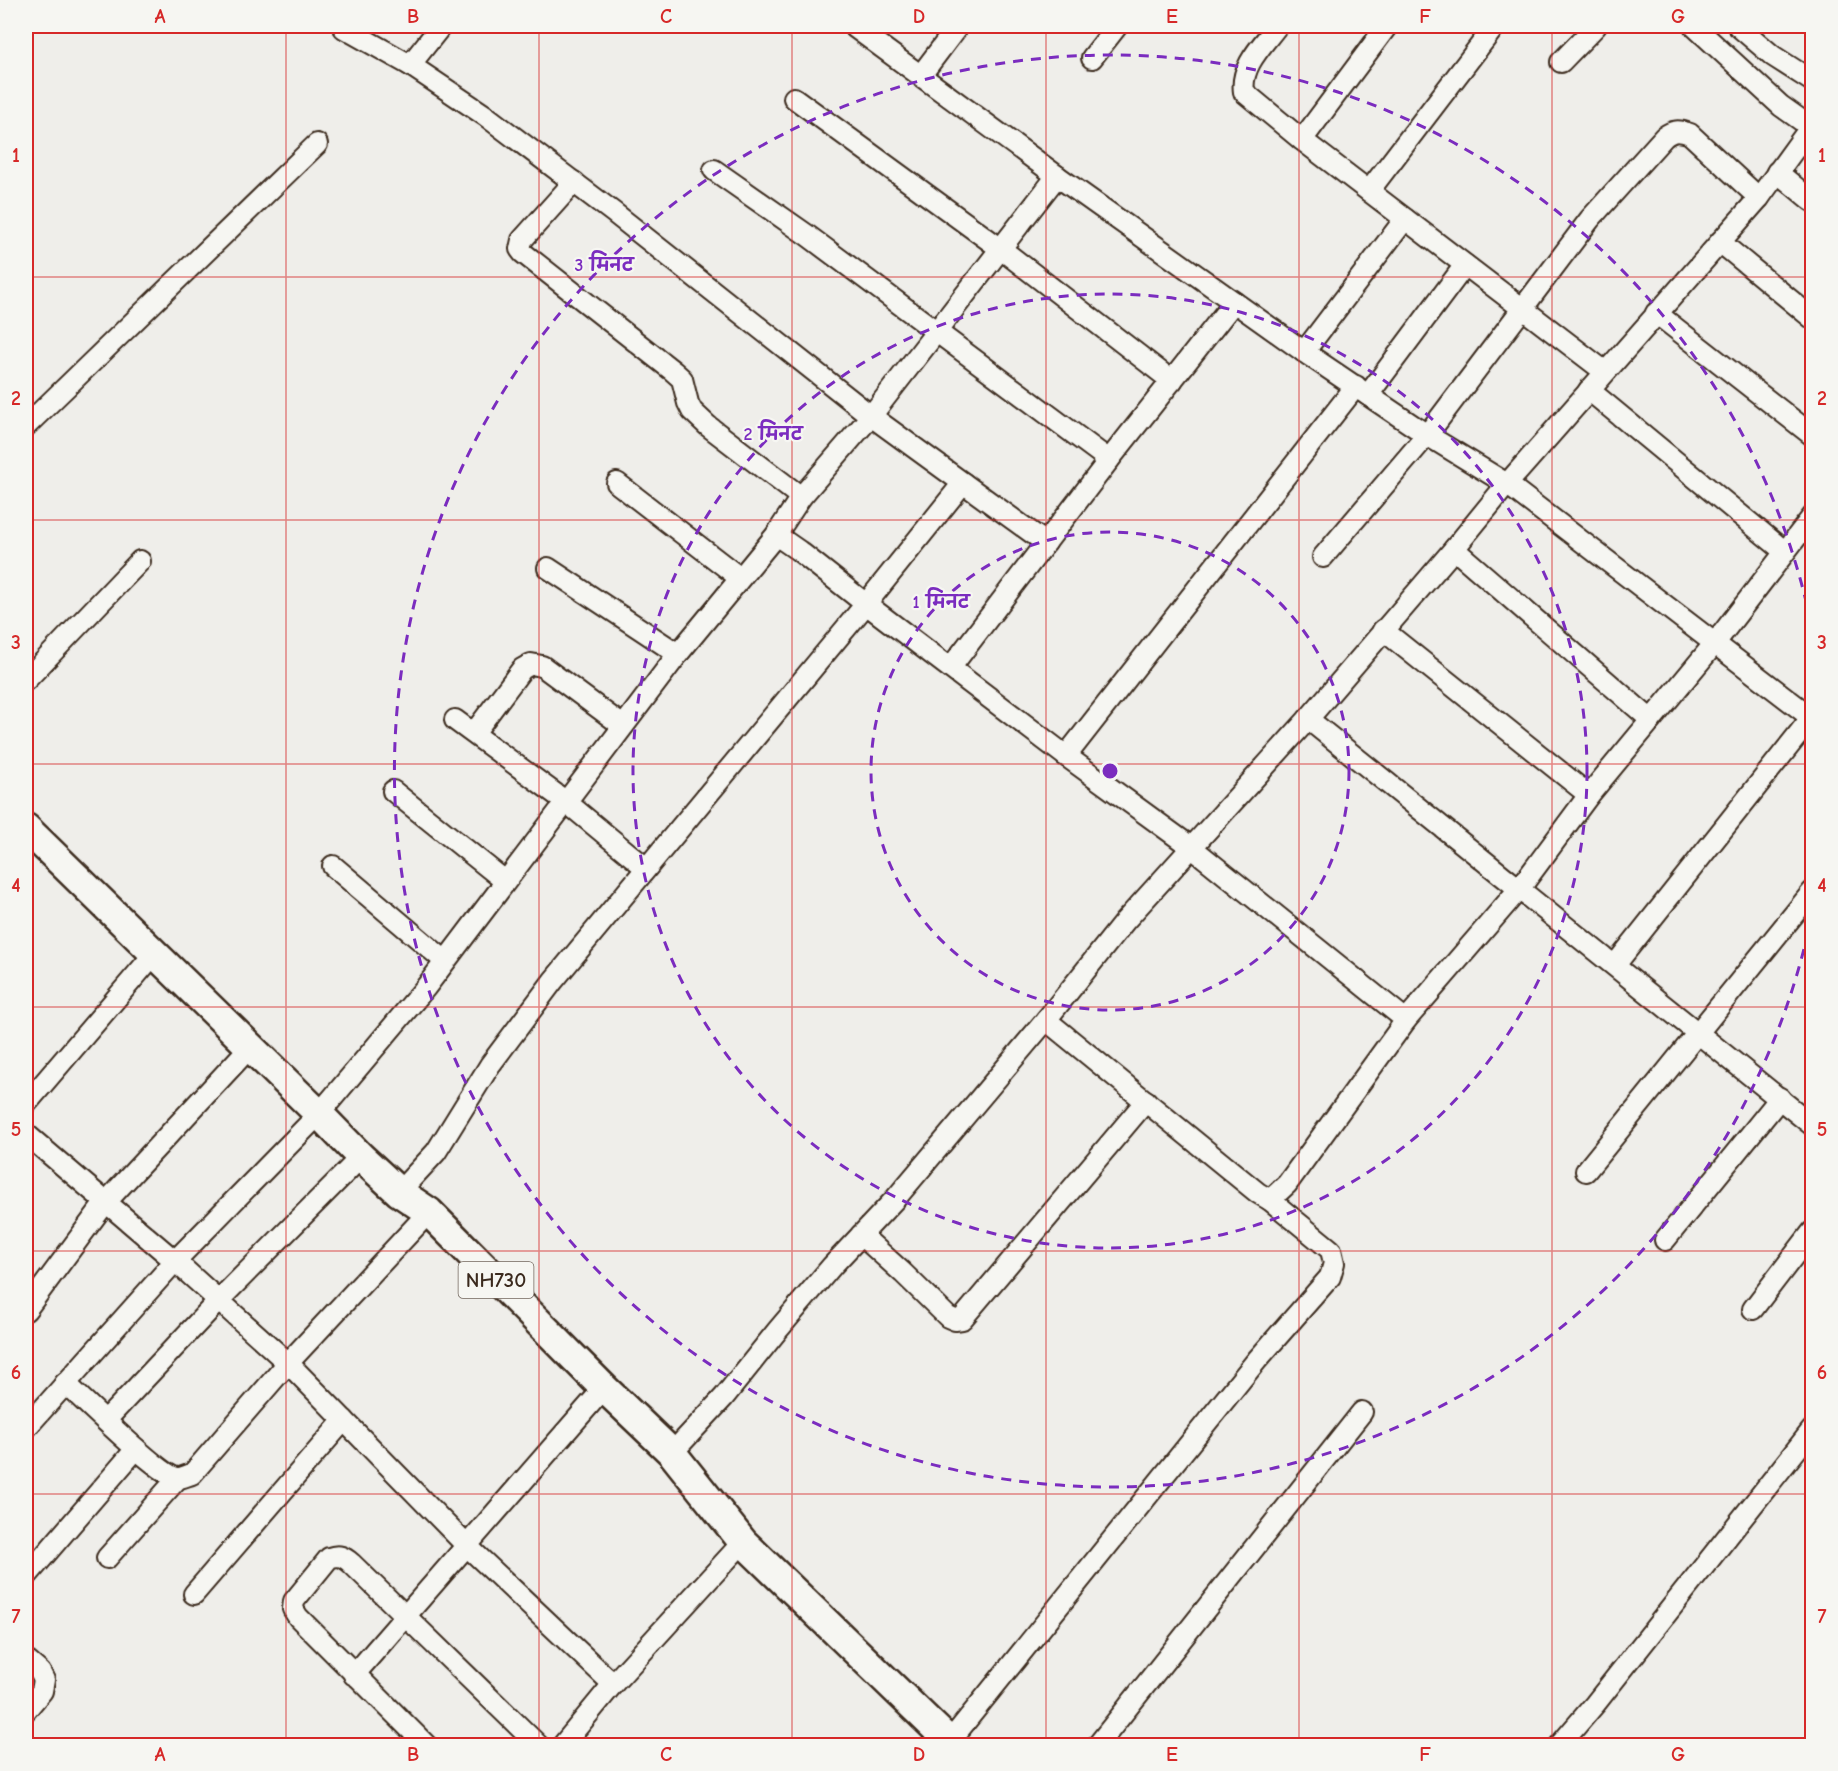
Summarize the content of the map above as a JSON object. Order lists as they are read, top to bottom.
{
  "streets": {
    "highway": ["NH730"]
  },
  "grid": {
    "columns": [
      "A",
      "B",
      "C",
      "D",
      "E",
      "F",
      "G"
    ],
    "rows": [
      "1",
      "2",
      "3",
      "4",
      "5",
      "6",
      "7"
    ]
  },
  "rings": ["3 मिनट", "2 मिनट", "1 मिनट"]
}
